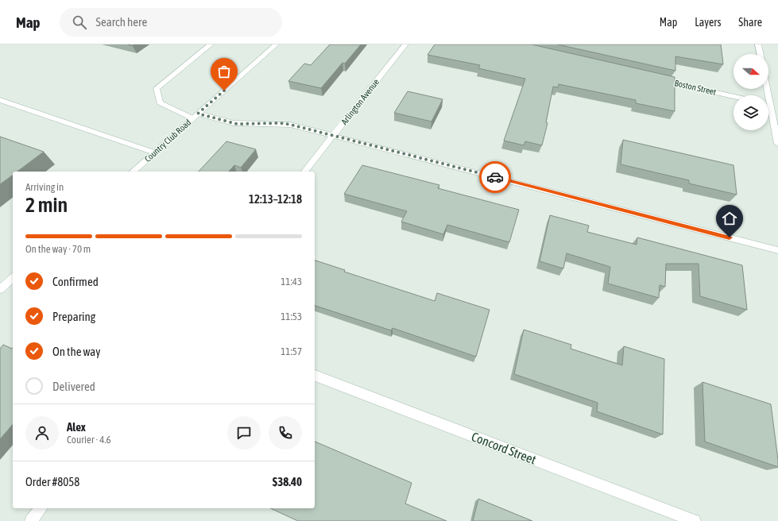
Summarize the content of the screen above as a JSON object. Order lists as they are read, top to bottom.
{
  "streets": {
    "street": [
      "Boston Street",
      "Arlington Avenue",
      "Country Club Road",
      "Concord Street"
    ]
  },
  "north": "right",
  "page": {
    "header": "Map",
    "search": "Search here",
    "nav": ["Map", "Layers", "Share"],
    "heading": ["2 min", "Arriving in", "12:13–12:18"],
    "panel": [
      "Alex",
      "Courier · 4.6",
      "Order #8058",
      "$38.40"
    ],
    "bar": "On the way · 70 m",
    "list": [
      ["Confirmed", "11:43"],
      ["Preparing", "11:53"],
      ["On the way", "11:57"],
      "Delivered"
    ]
  }
}
